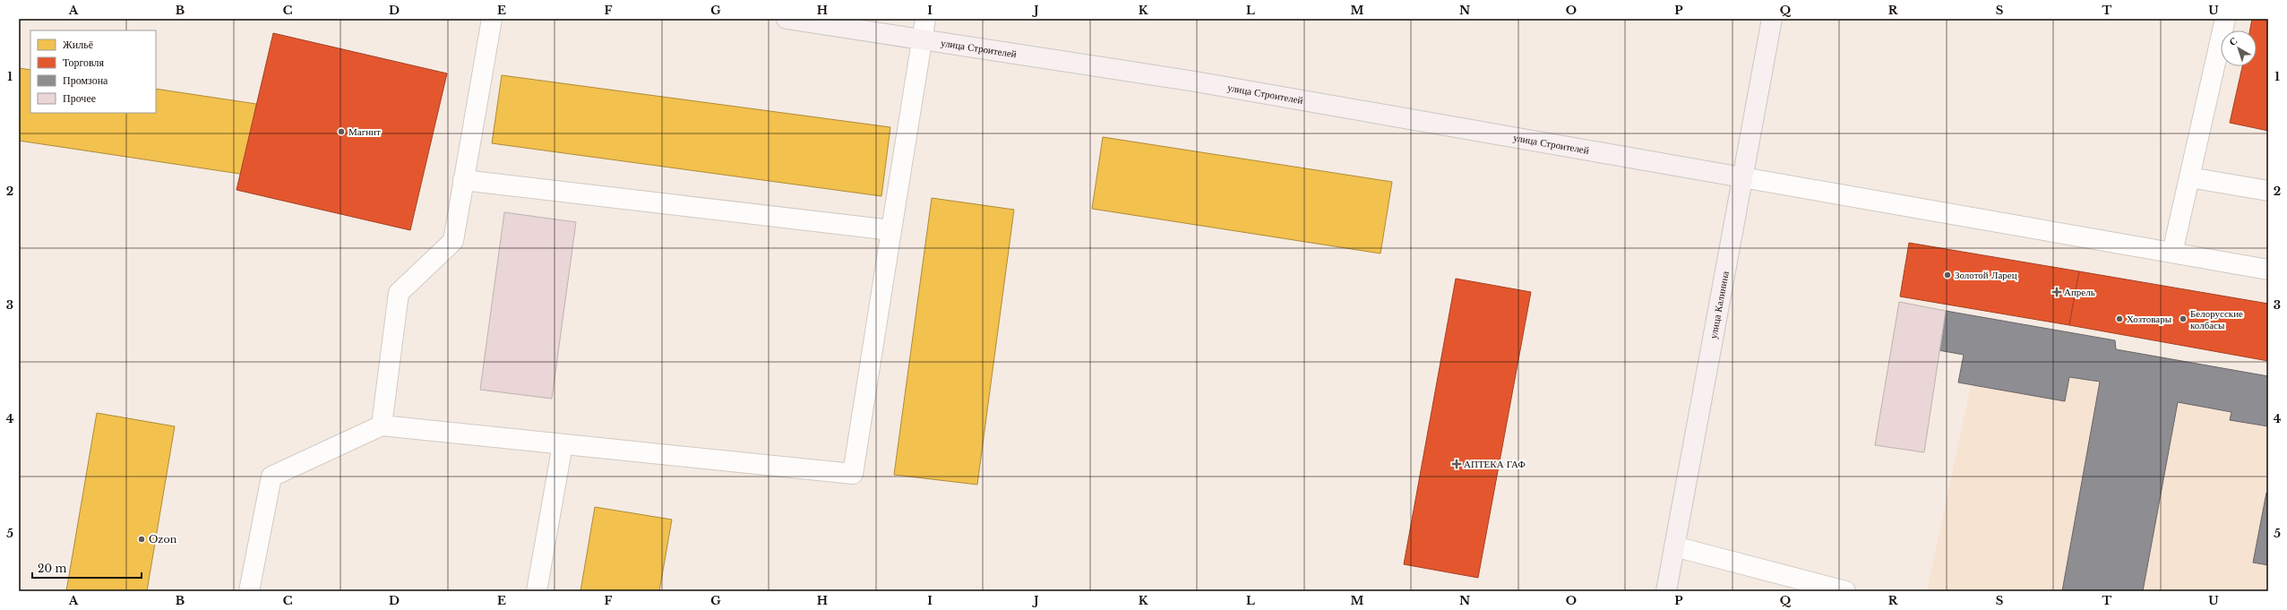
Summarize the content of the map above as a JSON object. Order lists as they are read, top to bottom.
{
  "streets": {
    "main road": ["улица Строителей", "улица Калинина"]
  },
  "crossings": [
    ["улица Строителей", "улица Калинина"]
  ],
  "places": {
    "other": [
      "Магнит",
      "Золотой Ларец",
      "Хозтовары",
      "Белорусские колбасы",
      "Ozon"
    ],
    "health": ["Апрель", "АПТЕКА ГАФ"]
  },
  "legend": [
    "Жильё",
    "Торговля",
    "Промзона",
    "Прочее"
  ],
  "scale_bar": "20 m",
  "north": "top left",
  "grid": {
    "columns": [
      "A",
      "B",
      "C",
      "D",
      "E",
      "F",
      "G",
      "H",
      "I",
      "J",
      "K",
      "L",
      "M",
      "N",
      "O",
      "P",
      "Q",
      "R",
      "S",
      "T",
      "U"
    ],
    "rows": [
      "1",
      "2",
      "3",
      "4",
      "5"
    ]
  }
}
